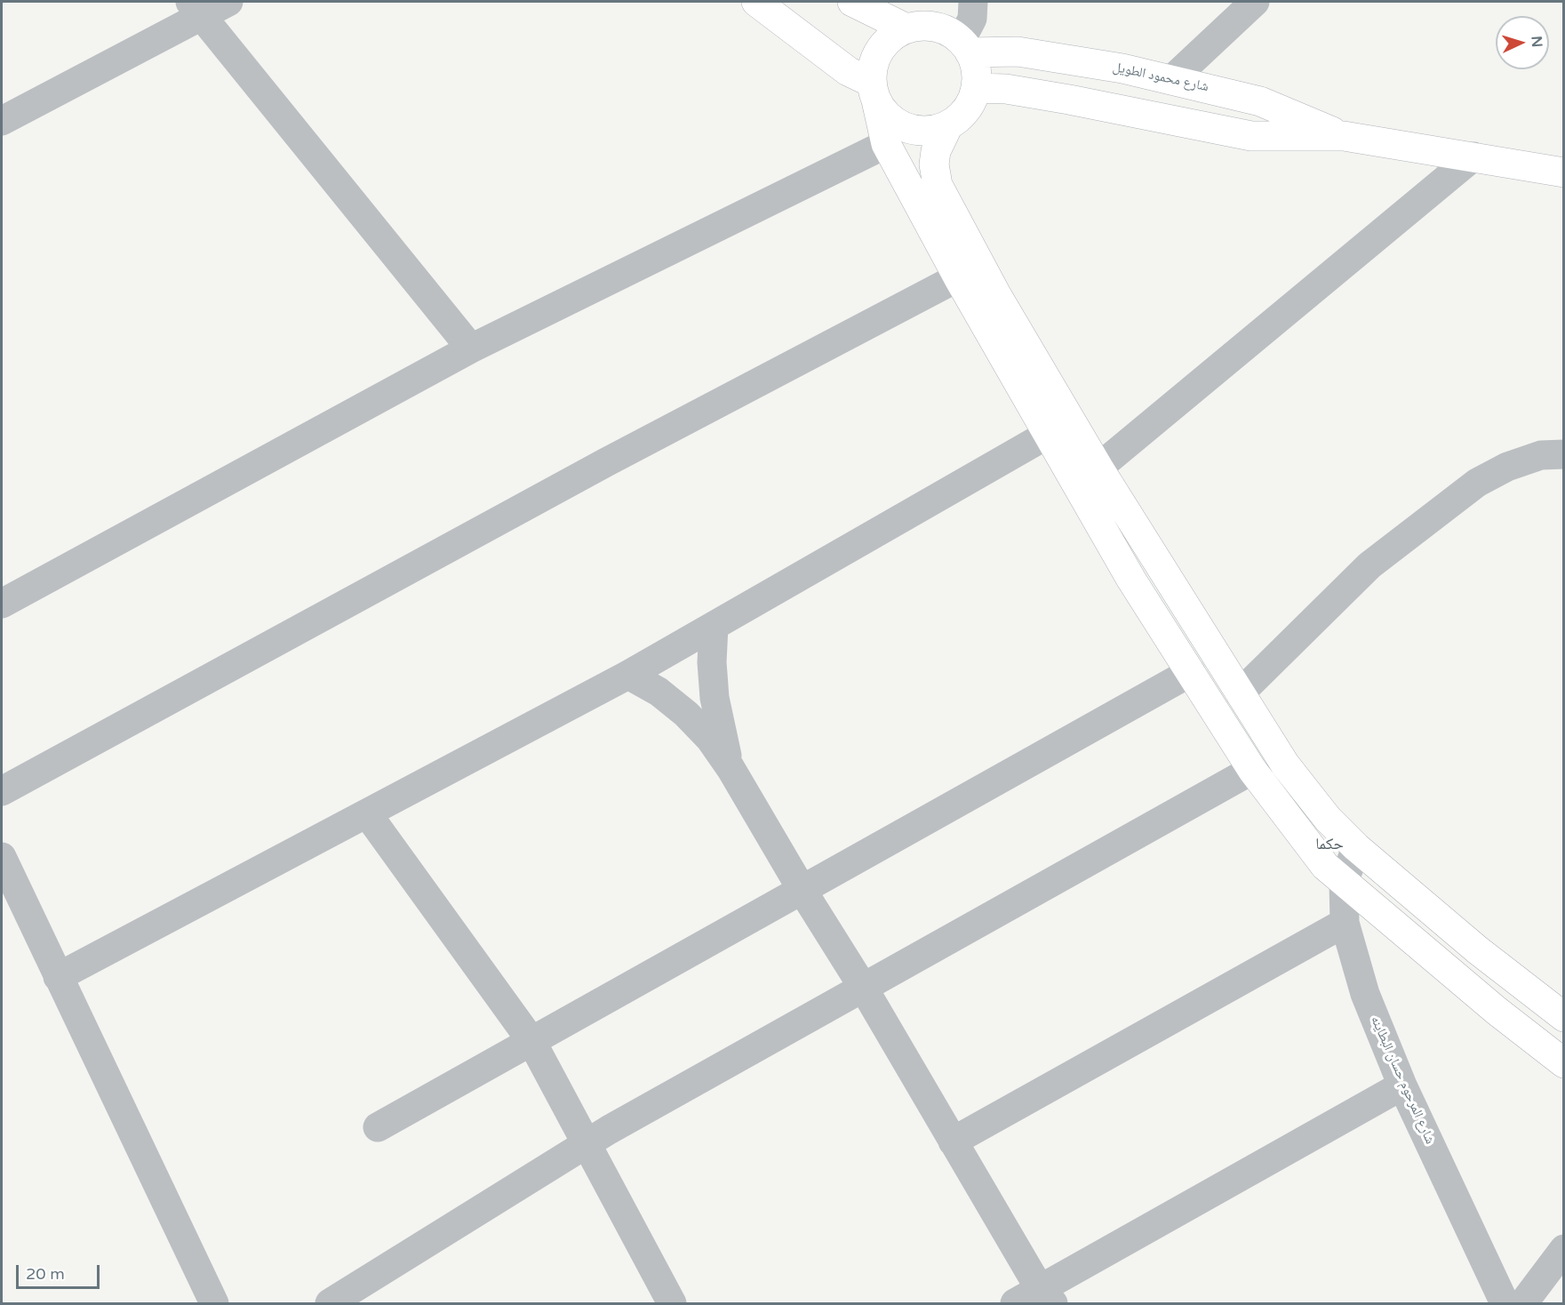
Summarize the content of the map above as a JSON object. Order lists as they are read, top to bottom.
{
  "streets": {
    "street": ["شارع محمود الطويل", "شارع المرحوم حسان البطاينه"]
  },
  "districts": ["حكما"],
  "scale_bar": "20 m",
  "north": "right"
}
